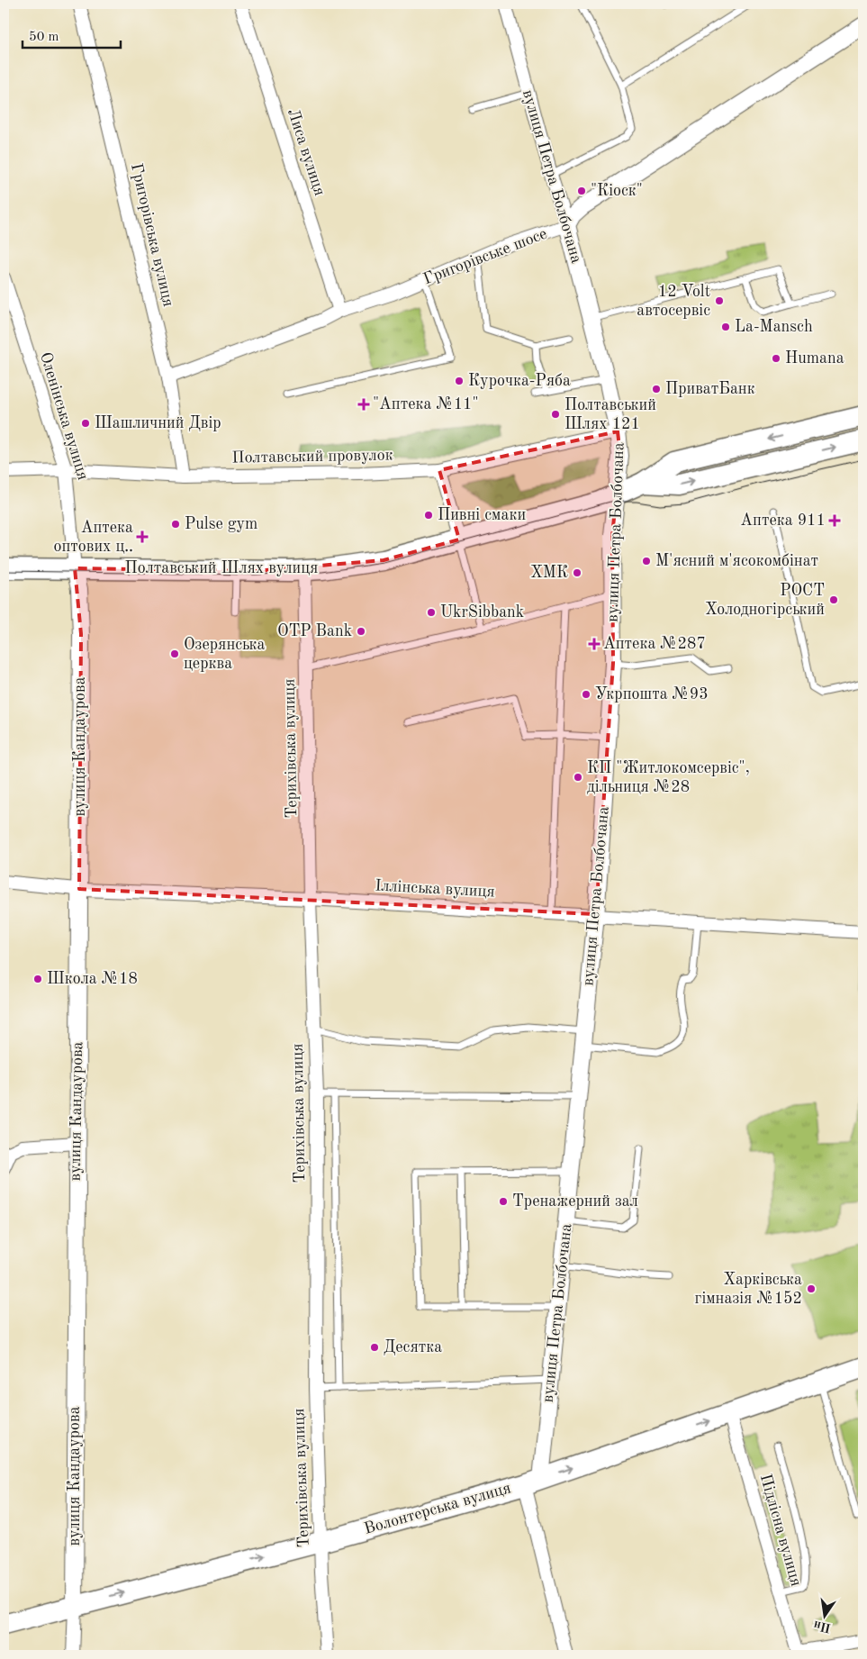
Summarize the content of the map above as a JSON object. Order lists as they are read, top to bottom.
{
  "streets": {
    "main road": ["Полтавський Шлях вулиця", "Волонтерська вулиця"],
    "street": [
      "Лиса вулиця",
      "вулиця Петра Болбочана",
      "Григорівська вулиця",
      "Григорівське шосе",
      "Оленінська вулиця",
      "Полтавський провулок",
      "вулиця Кандаурова",
      "Терихівська вулиця",
      "Іллінська вулиця",
      "Підлісна вулиця"
    ]
  },
  "crossings": [
    ["Лиса вулиця", "Григорівське шосе"],
    ["вулиця Петра Болбочана", "Григорівське шосе"],
    ["вулиця Петра Болбочана", "Полтавський провулок"],
    ["вулиця Петра Болбочана", "Полтавський Шлях вулиця"],
    ["вулиця Петра Болбочана", "Іллінська вулиця"],
    ["вулиця Петра Болбочана", "Волонтерська вулиця"],
    ["Григорівська вулиця", "Григорівське шосе"],
    ["Григорівська вулиця", "Полтавський провулок"],
    ["Оленінська вулиця", "Полтавський провулок"],
    ["Оленінська вулиця", "Полтавський Шлях вулиця"],
    ["Оленінська вулиця", "вулиця Кандаурова"],
    ["Полтавський Шлях вулиця", "вулиця Кандаурова"],
    ["Полтавський Шлях вулиця", "Терихівська вулиця"],
    ["вулиця Кандаурова", "Іллінська вулиця"],
    ["вулиця Кандаурова", "Волонтерська вулиця"],
    ["Терихівська вулиця", "Іллінська вулиця"],
    ["Терихівська вулиця", "Волонтерська вулиця"],
    ["Волонтерська вулиця", "Підлісна вулиця"]
  ],
  "one_way": ["Волонтерська вулиця"],
  "places": {
    "other": [
      "\"Кіоск\"",
      "12 Volt автосервіс",
      "La-Mansch",
      "Humana",
      "Курочка-Ряба",
      "ПриватБанк",
      "Полтавський Шлях 121",
      "Шашличний Двір",
      "Пивні смаки",
      "Pulse gym",
      "М'ясний м'ясокомбінат",
      "ХМК",
      "РОСТ Холодногірський",
      "UkrSibbank",
      "OTP Bank",
      "Озерянська церква",
      "Укрпошта №93",
      "КП \"Житлокомсервіс\", дільниця №28",
      "Школа №18",
      "Тренажерний зал",
      "Харківська гімназія №152",
      "Десятка"
    ],
    "health": [
      "\"Аптека №11\"",
      "Аптека 911",
      "Аптека оптових ц‥",
      "Аптека №287"
    ]
  },
  "scale_bar": "50 m",
  "north": "bottom"
}
